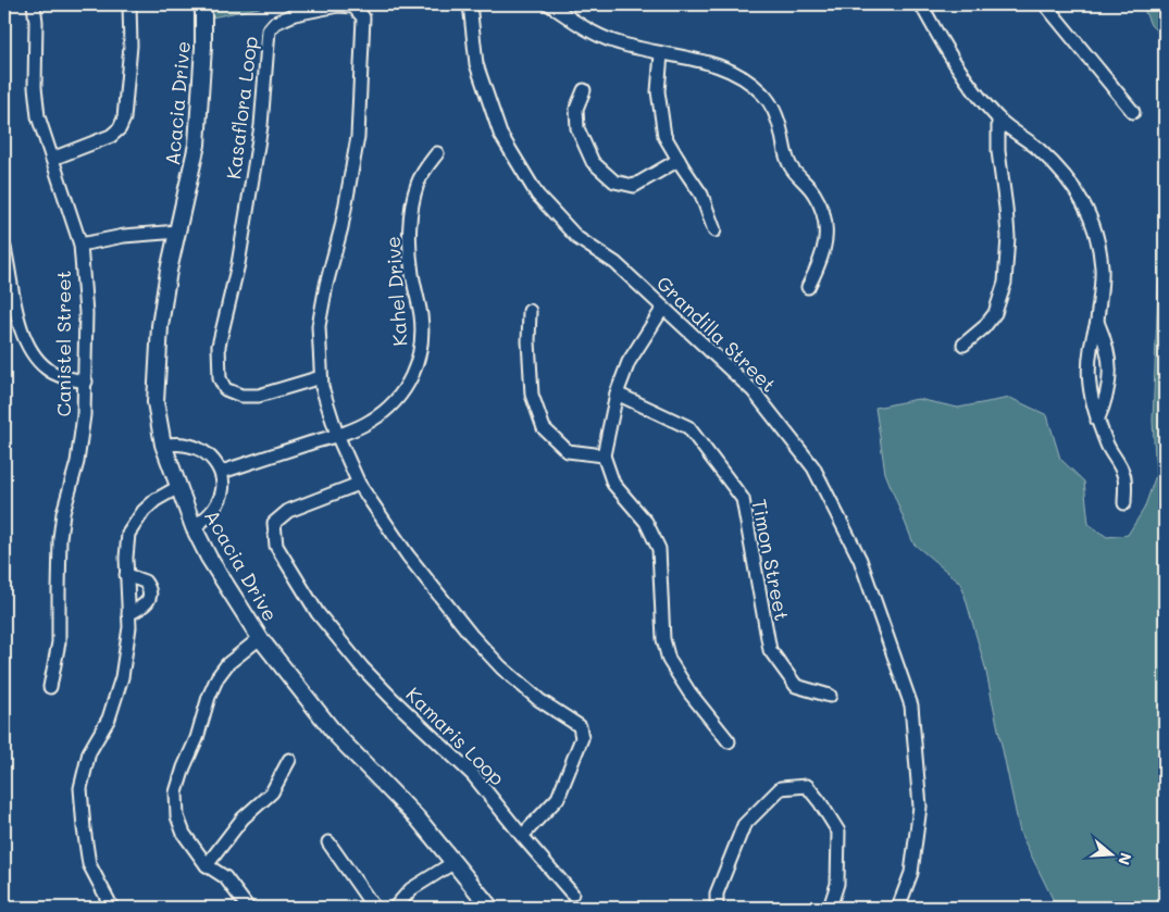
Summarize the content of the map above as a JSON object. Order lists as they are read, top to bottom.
{
  "streets": {
    "street": [
      "Acacia Drive",
      "Kasaflora Loop",
      "Kahel Drive",
      "Grandilla Street",
      "Canistel Street",
      "Timon Street",
      "Kamaris Loop"
    ]
  },
  "crossings": [
    ["Kasaflora Loop", "Kahel Drive"]
  ],
  "north": "right"
}
